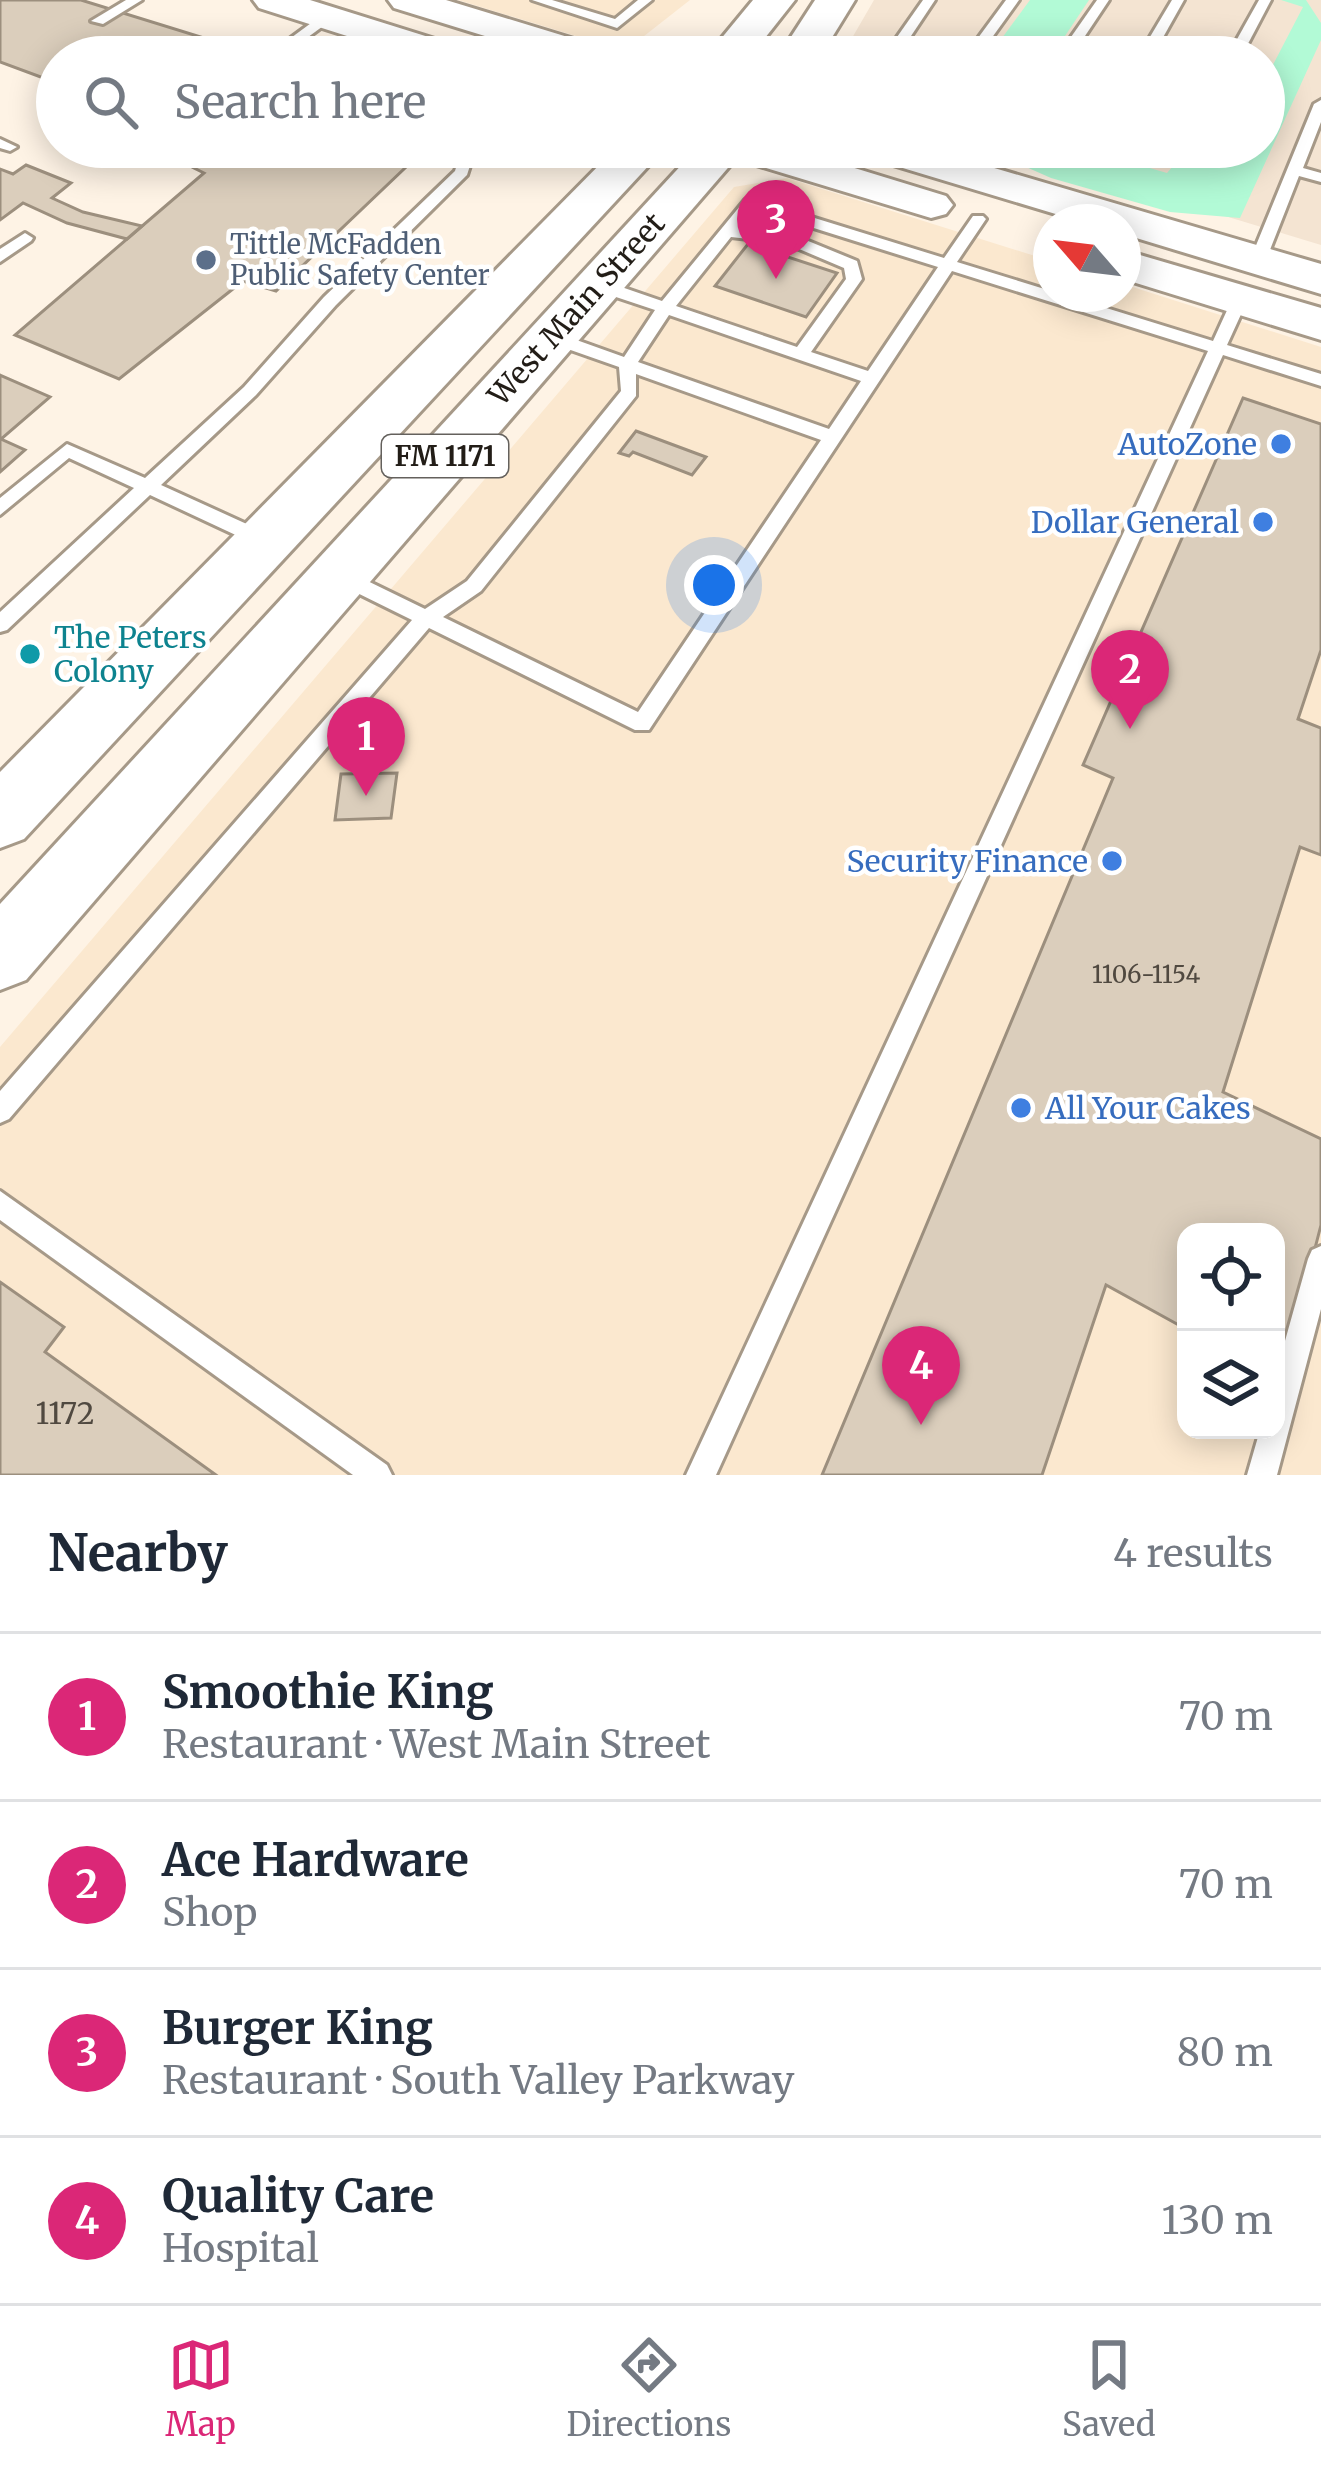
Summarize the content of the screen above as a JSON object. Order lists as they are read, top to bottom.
{
  "streets": {
    "main road": ["West Main Street", "FM 1171"]
  },
  "places": [
    "Tittle McFadden Public Safety Center",
    "AutoZone",
    "Dollar General",
    "The Peters Colony",
    "Security Finance",
    "All Your Cakes"
  ],
  "house_numbers": ["1106-1154", "1172"],
  "north": "top left",
  "page": {
    "search": "Search here",
    "pins": [
      "3",
      "2",
      "1",
      "4"
    ],
    "heading": ["Nearby", "4 results"],
    "list": [
      {
        "mark": "1",
        "name": "Smoothie King",
        "note": "Restaurant · West Main Street",
        "value": "70 m"
      },
      {
        "mark": "2",
        "name": "Ace Hardware",
        "note": "Shop",
        "value": "70 m"
      },
      {
        "mark": "3",
        "name": "Burger King",
        "note": "Restaurant · South Valley Parkway",
        "value": "80 m"
      },
      {
        "mark": "4",
        "name": "Quality Care",
        "note": "Hospital",
        "value": "130 m"
      }
    ],
    "nav": ["Map", "Directions", "Saved"]
  }
}
